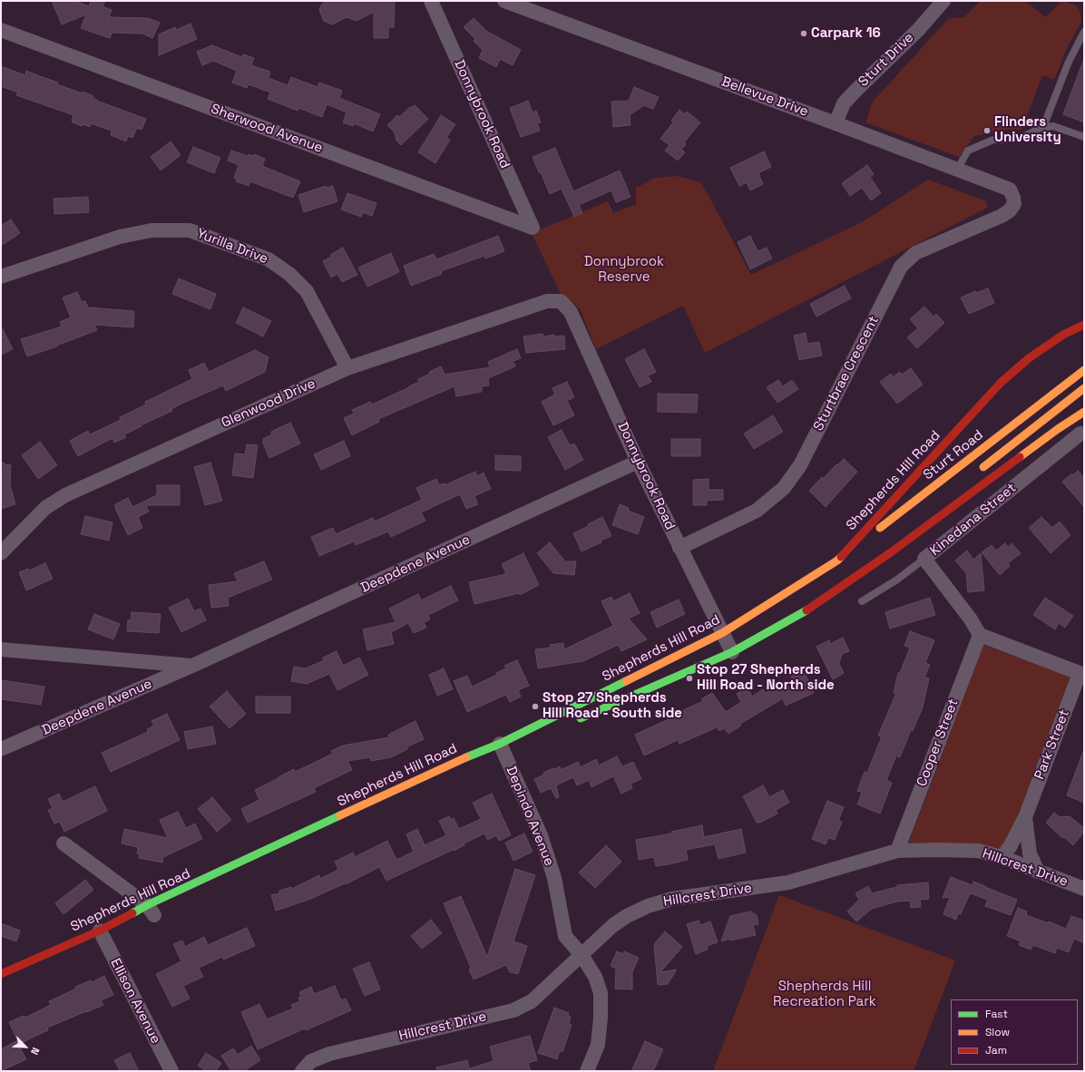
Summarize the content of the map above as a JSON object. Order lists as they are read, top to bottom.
{
  "streets": {
    "main road": ["Sturt Road", "Shepherds Hill Road"],
    "street": [
      "Sturt Drive",
      "Bellevue Drive",
      "Donnybrook Road",
      "Sherwood Avenue",
      "Yurilla Drive",
      "Sturtbrae Crescent",
      "Glenwood Drive",
      "Kinedana Street",
      "Deepdene Avenue",
      "Cooper Street",
      "Park Street",
      "Depindo Avenue",
      "Hillcrest Drive",
      "Ellison Avenue"
    ]
  },
  "crossings": [
    ["Sturt Drive", "Bellevue Drive"],
    ["Bellevue Drive", "Sturtbrae Crescent"],
    ["Donnybrook Road", "Sherwood Avenue"],
    ["Donnybrook Road", "Sturtbrae Crescent"],
    ["Donnybrook Road", "Glenwood Drive"],
    ["Donnybrook Road", "Shepherds Hill Road"],
    ["Donnybrook Road", "Deepdene Avenue"],
    ["Yurilla Drive", "Glenwood Drive"],
    ["Sturt Road", "Shepherds Hill Road"],
    ["Shepherds Hill Road", "Depindo Avenue"],
    ["Shepherds Hill Road", "Ellison Avenue"],
    ["Kinedana Street", "Cooper Street"],
    ["Cooper Street", "Hillcrest Drive"],
    ["Park Street", "Hillcrest Drive"],
    ["Depindo Avenue", "Hillcrest Drive"]
  ],
  "parks": ["Donnybrook Reserve", "Shepherds Hill Recreation Park"],
  "places": [
    "Carpark 16",
    "Flinders University",
    "Stop 27 Shepherds Hill Road - North side",
    "Stop 27 Shepherds Hill Road - South side"
  ],
  "legend": ["Fast", "Slow", "Jam"],
  "north": "bottom right"
}
